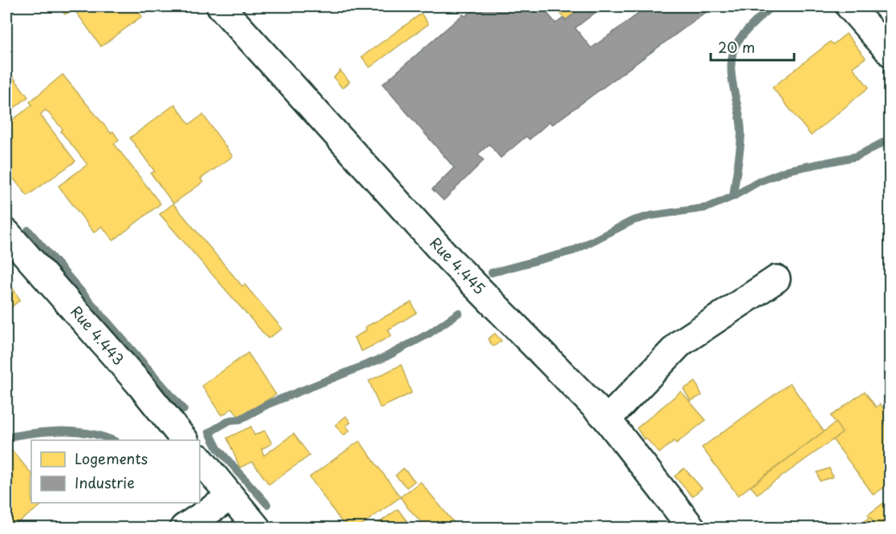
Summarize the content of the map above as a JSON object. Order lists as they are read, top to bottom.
{
  "streets": {
    "street": ["Rue 4.445", "Rue 4.443"]
  },
  "legend": ["Logements", "Industrie"],
  "scale_bar": "20 m"
}
